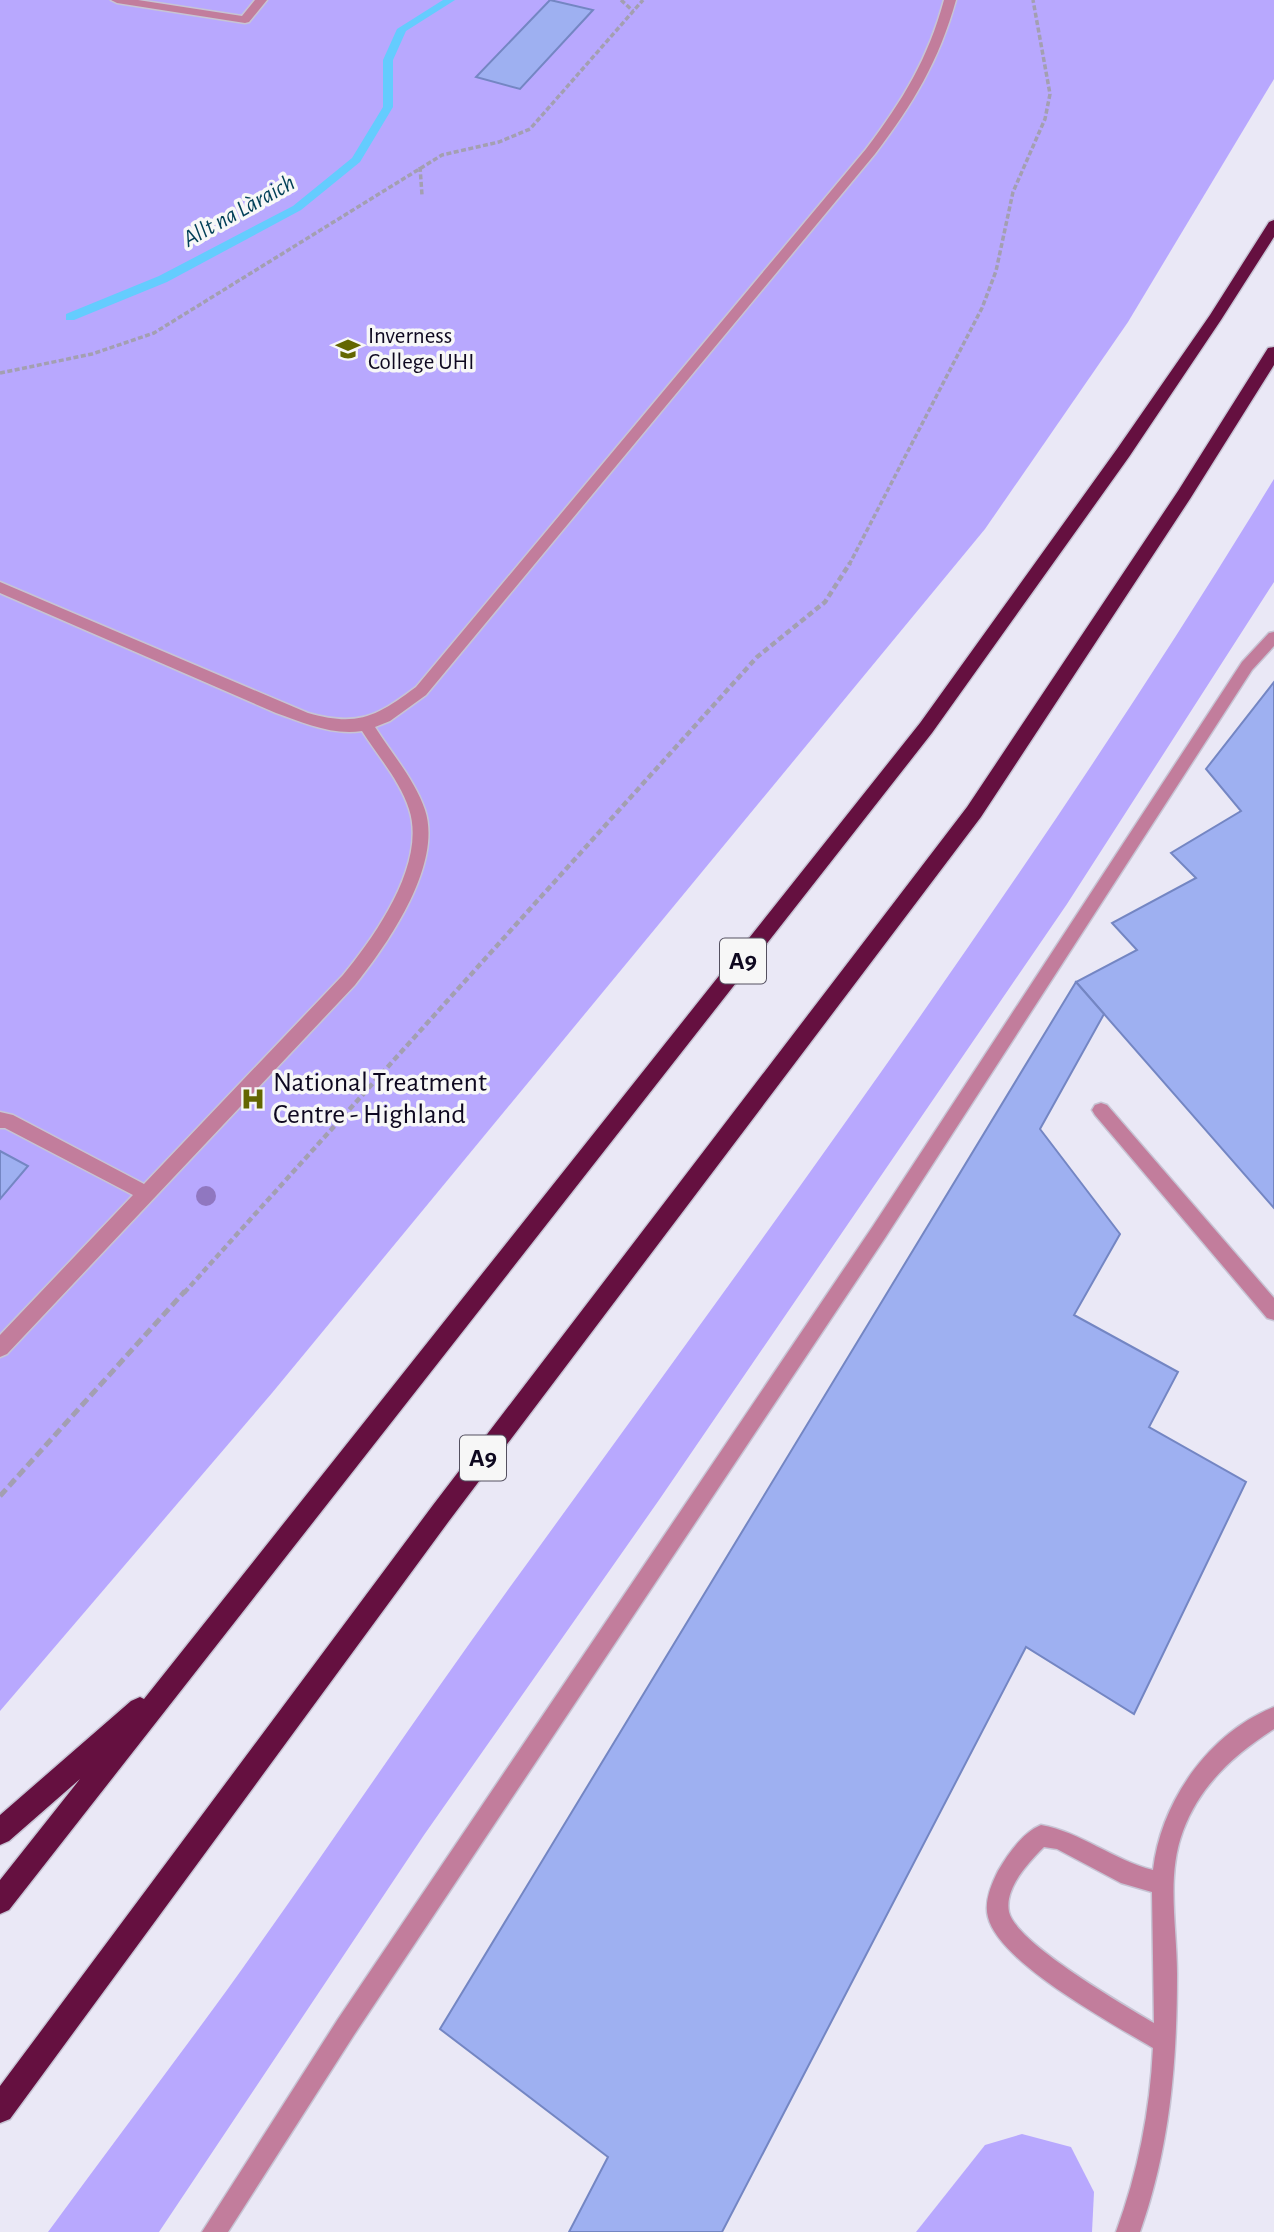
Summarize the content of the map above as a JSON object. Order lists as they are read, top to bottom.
{
  "streets": {
    "highway": ["A9"]
  },
  "water": ["Allt na Làraich"],
  "places": {
    "school or university": ["Inverness College UHI"],
    "hospital": ["National Treatment Centre - Highland"]
  }
}
